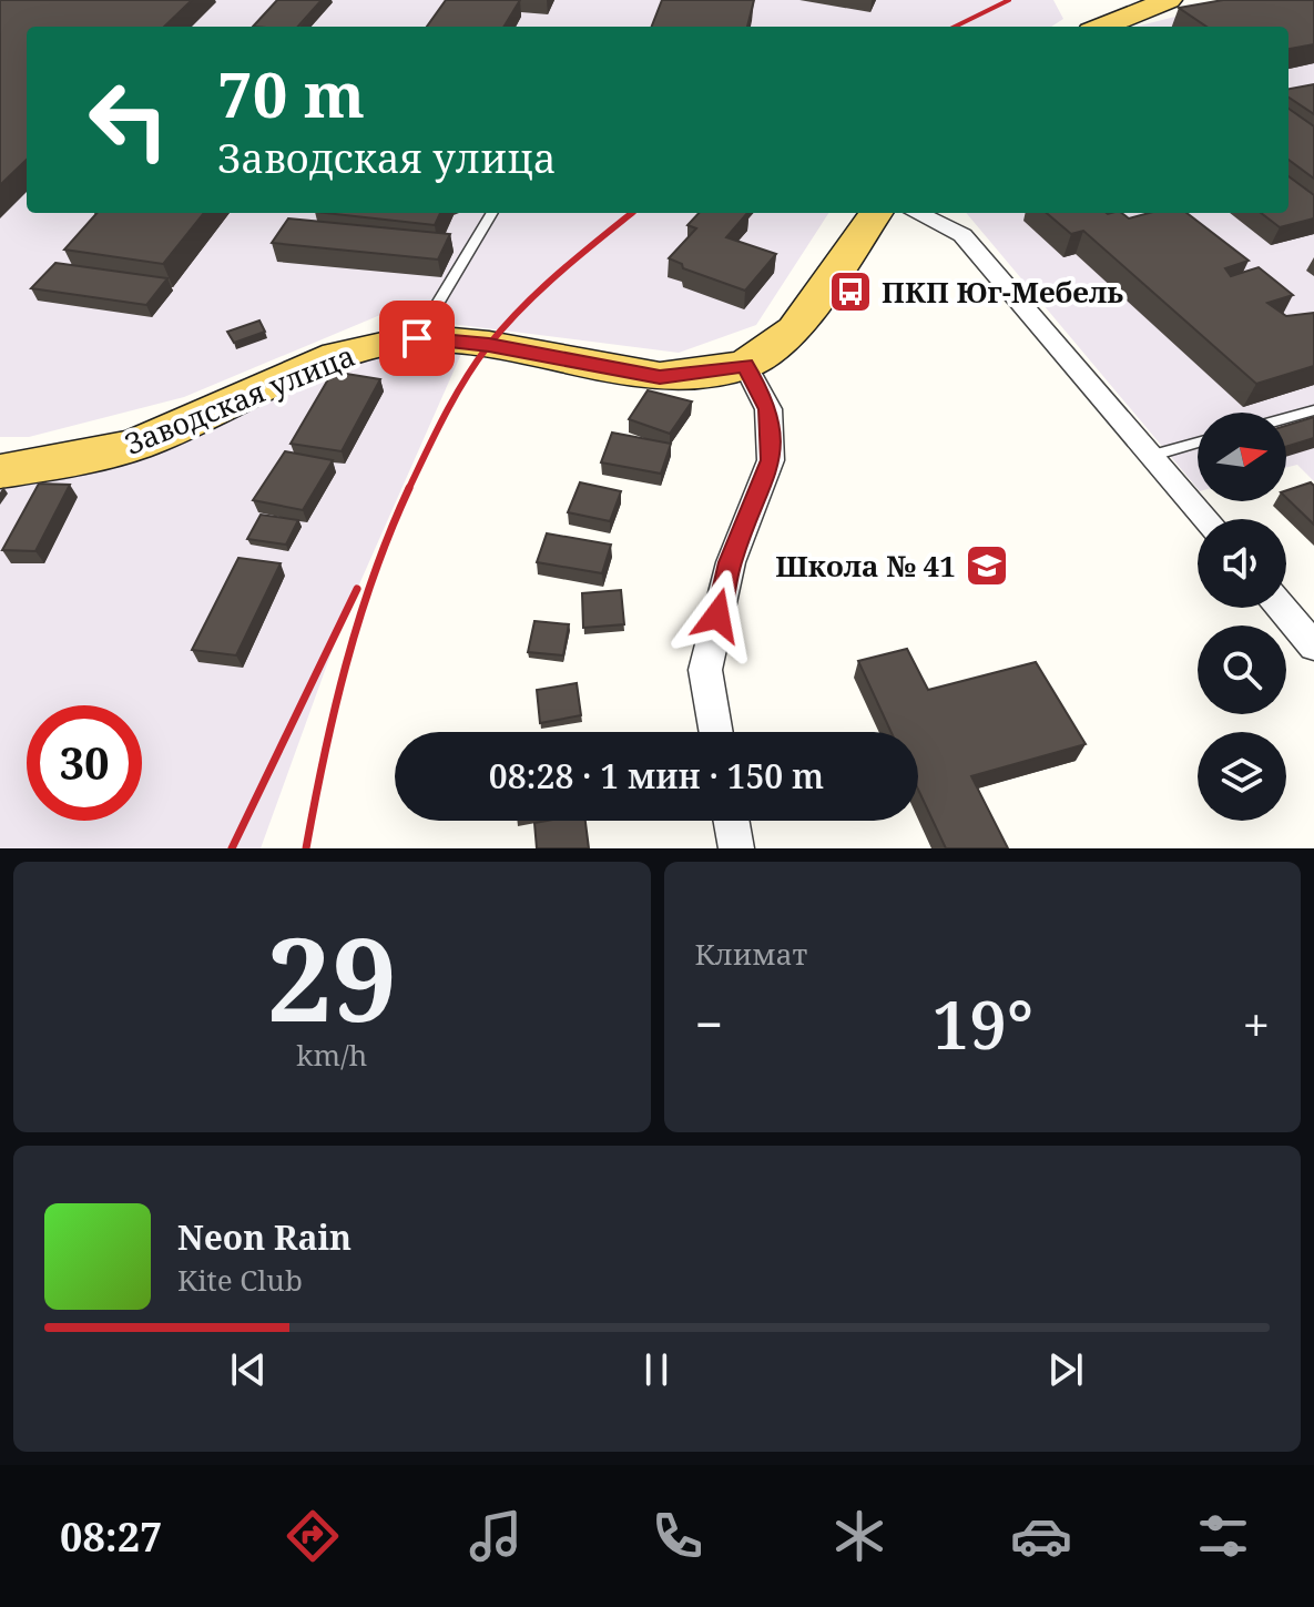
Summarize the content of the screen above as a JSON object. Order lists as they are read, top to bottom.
{
  "streets": {
    "main road": ["Заводская улица"]
  },
  "places": {
    "bus stop": ["ПКП Юг-Мебель"],
    "school or university": ["Школа № 41"]
  },
  "north": "right",
  "page": {
    "turn": ["70 m", "Заводская улица"],
    "limit": "30",
    "trip": "08:28 · 1 мин · 150 m",
    "tile": [
      ["29", "km/h"],
      "Климат"
    ],
    "heat": ["−", "19°", "+"],
    "song": ["Neon Rain", "Kite Club"],
    "tabs": "08:27"
  }
}
